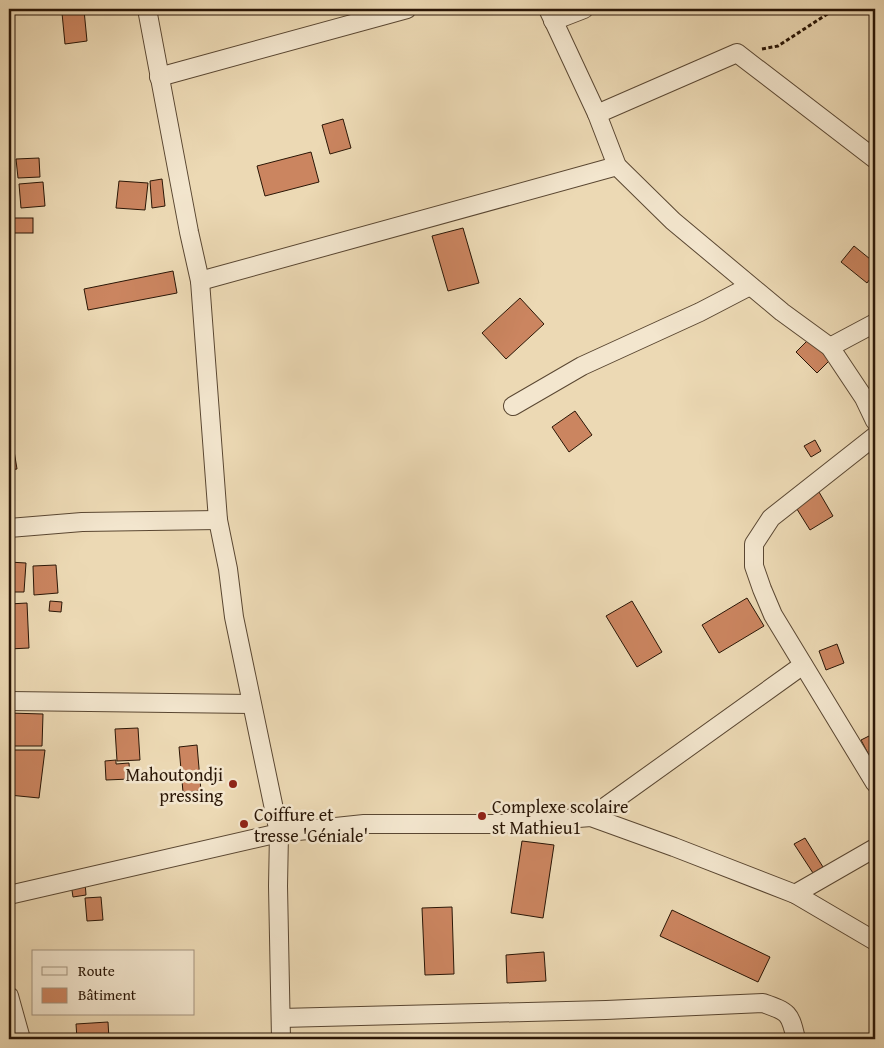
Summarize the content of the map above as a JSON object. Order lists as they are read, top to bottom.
{
  "places": ["Mahoutondji pressing", "Complexe scolaire st Mathieu1", "Coiffure et tresse 'Géniale'"],
  "legend": ["Route", "Bâtiment"]
}
